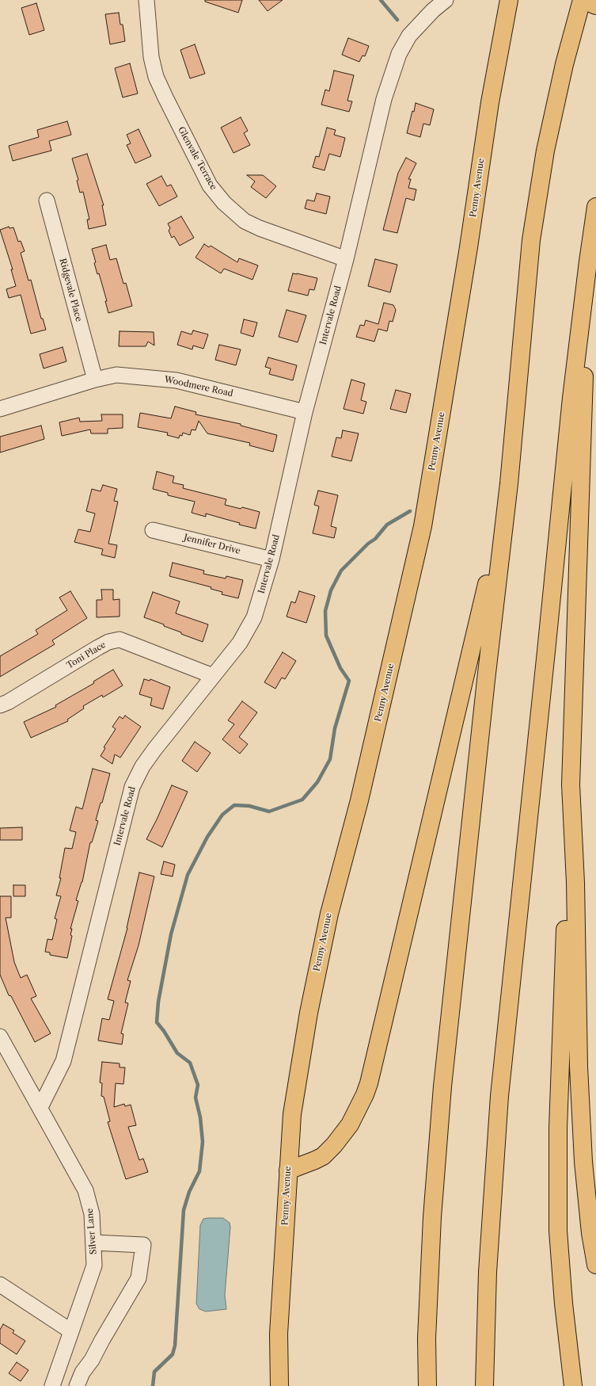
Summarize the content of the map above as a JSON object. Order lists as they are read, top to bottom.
{
  "streets": {
    "main road": ["Penny Avenue"],
    "street": [
      "Glenvale Terrace",
      "Ridgevale Place",
      "Intervale Road",
      "Woodmere Road",
      "Jennifer Drive",
      "Toni Place",
      "Silver Lane"
    ]
  },
  "crossings": [
    ["Glenvale Terrace", "Intervale Road"],
    ["Ridgevale Place", "Woodmere Road"],
    ["Intervale Road", "Woodmere Road"],
    ["Intervale Road", "Jennifer Drive"],
    ["Intervale Road", "Toni Place"],
    ["Intervale Road", "Silver Lane"]
  ]
}
